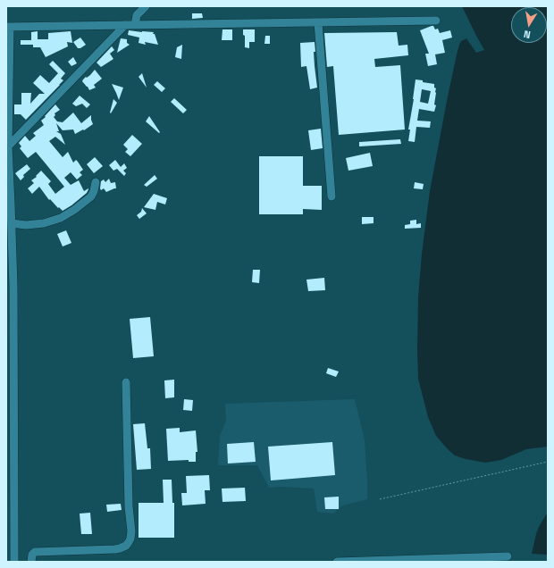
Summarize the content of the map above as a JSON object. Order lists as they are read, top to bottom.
{
  "north": "bottom"
}
